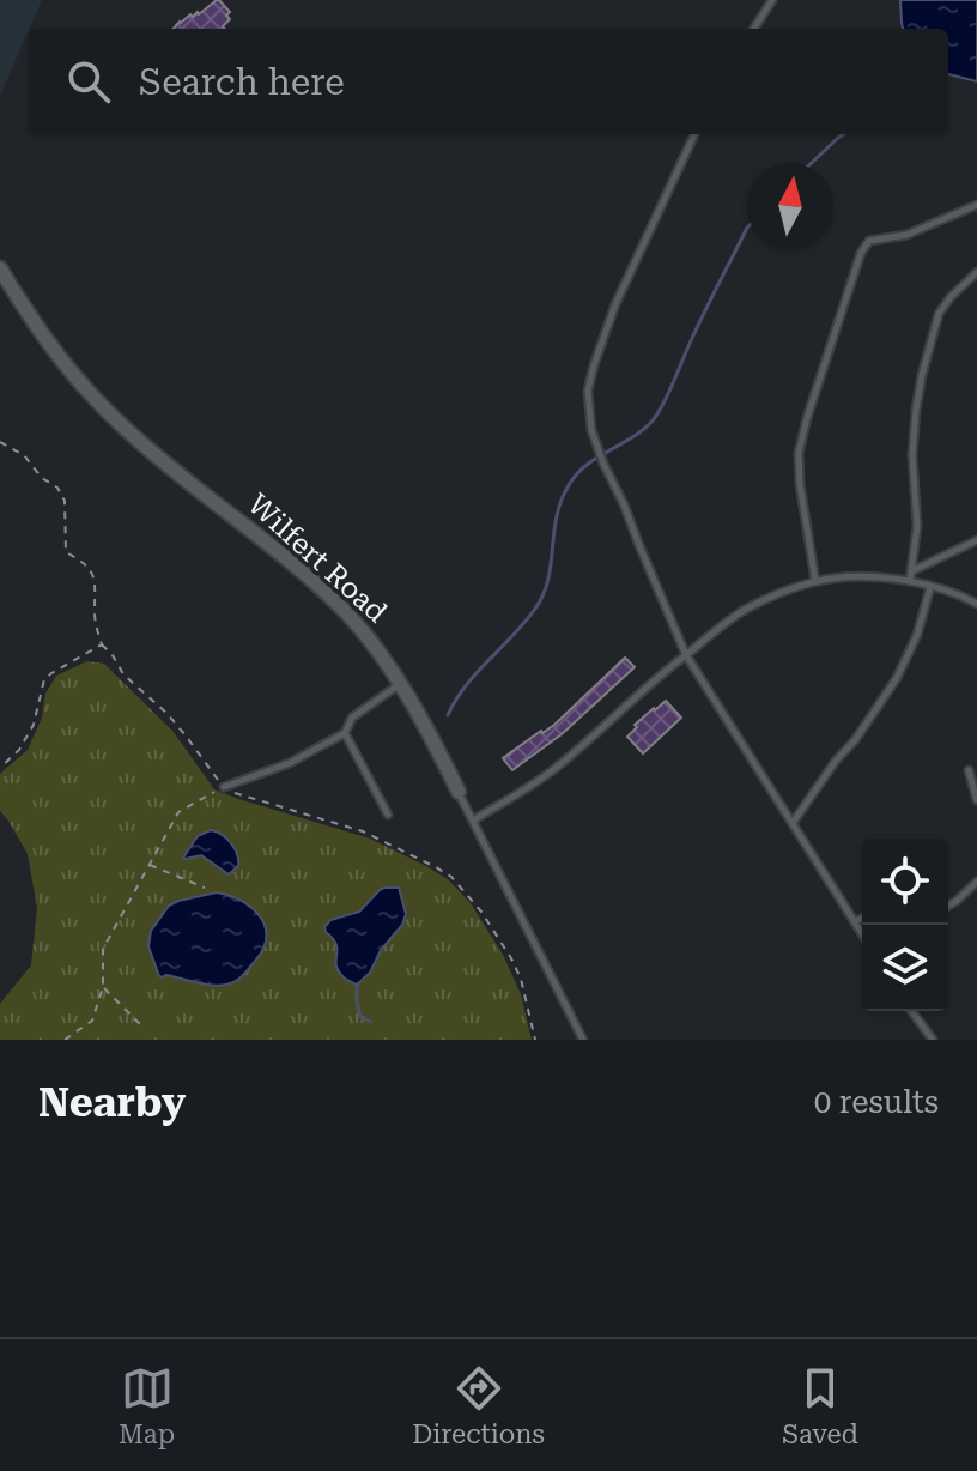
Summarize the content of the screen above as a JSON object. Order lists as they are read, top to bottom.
{
  "streets": {
    "street": ["Wilfert Road"]
  },
  "north": "top",
  "page": {
    "search": "Search here",
    "heading": ["Nearby", "0 results"],
    "nav": ["Map", "Directions", "Saved"]
  }
}
